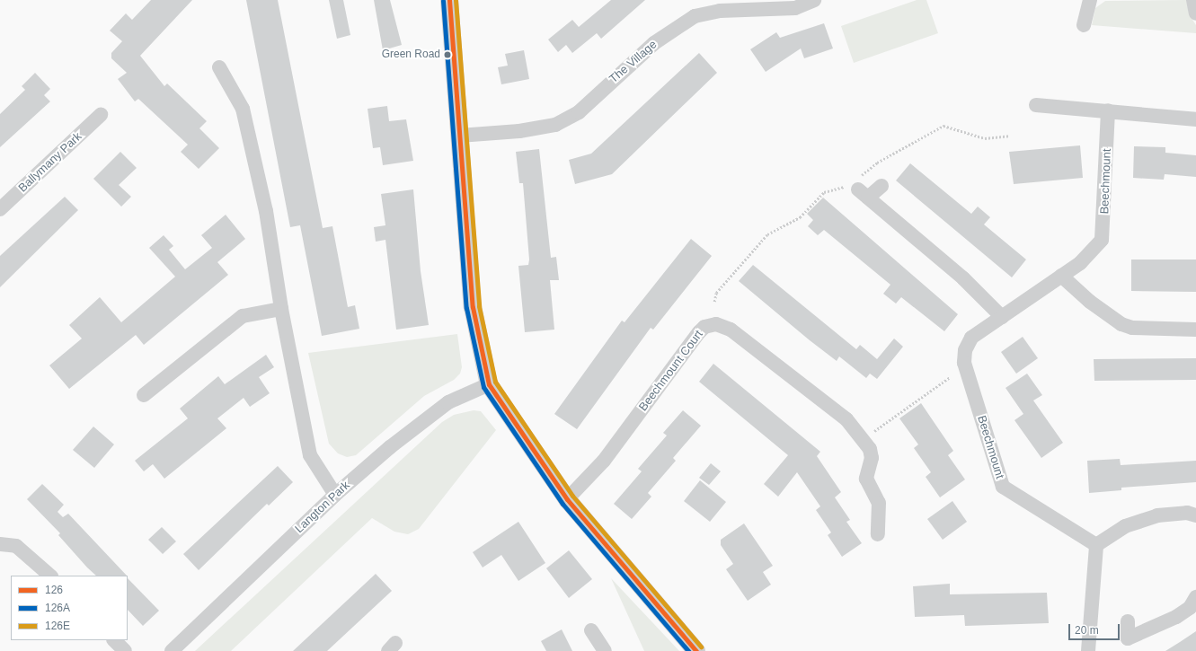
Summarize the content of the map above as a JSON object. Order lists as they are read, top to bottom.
{
  "streets": {
    "street": [
      "The Village",
      "Ballymany Park",
      "Beechmount",
      "Beechmount Court",
      "Langton Park"
    ]
  },
  "places": ["Green Road"],
  "lines": ["transit line 126", "transit line 126E", "transit line 126A"],
  "legend": ["126", "126A", "126E"],
  "scale_bar": "20 m"
}
